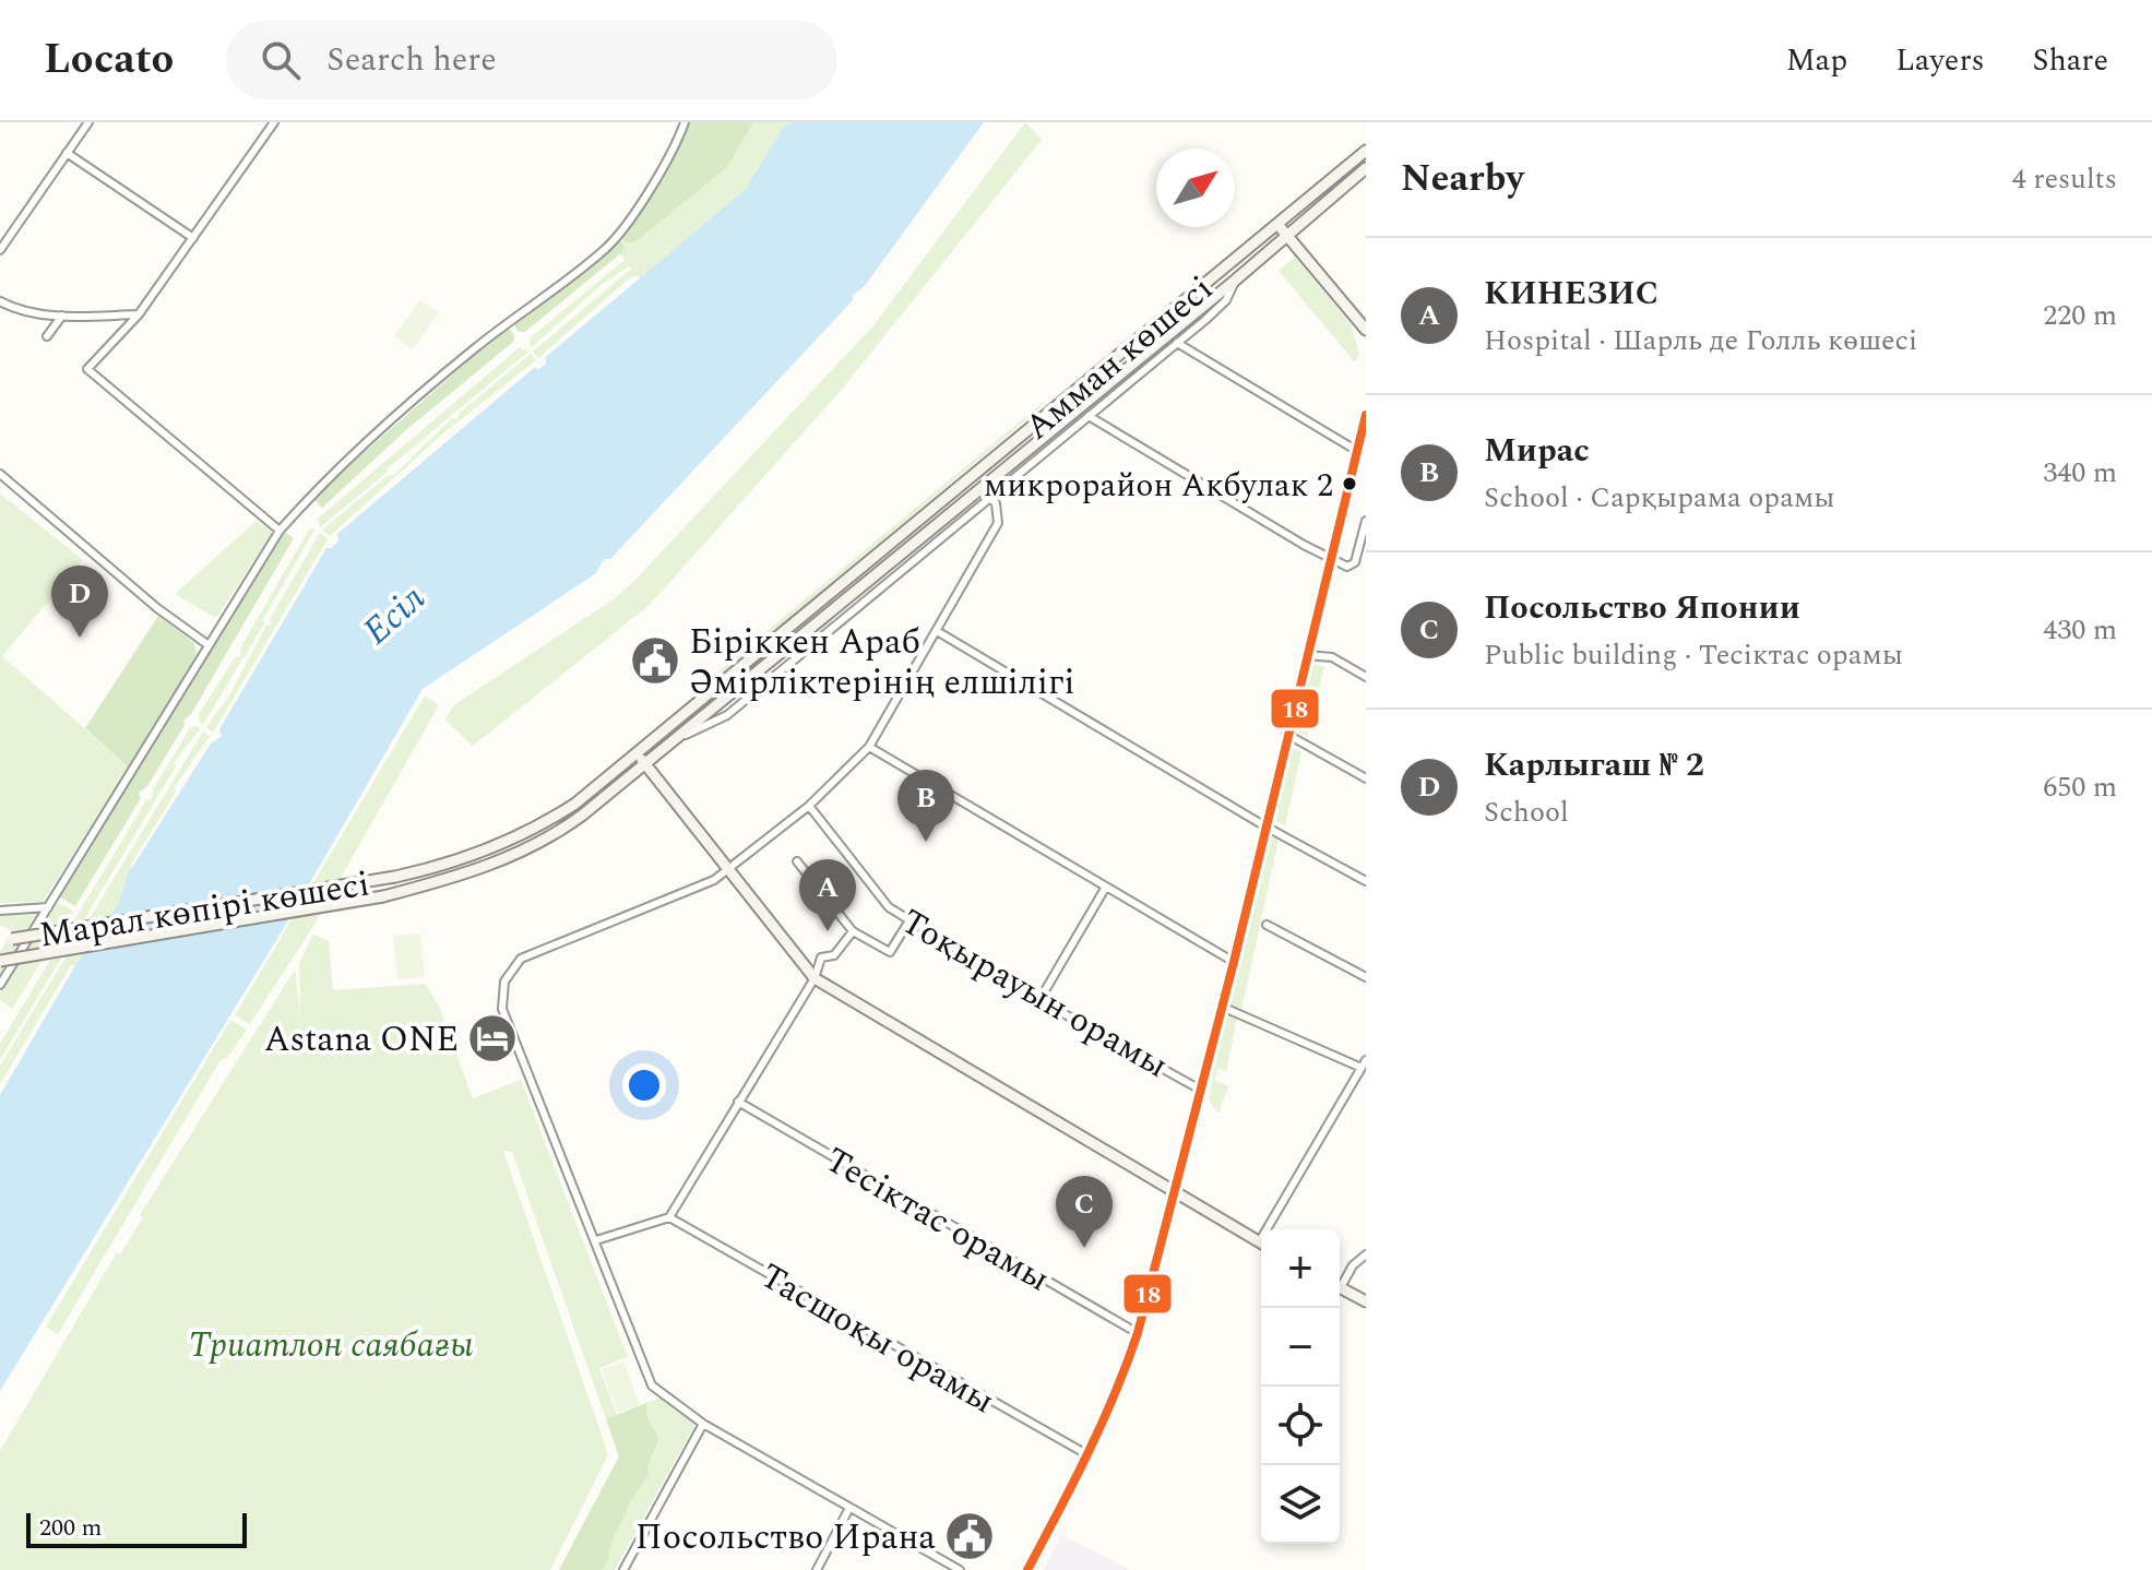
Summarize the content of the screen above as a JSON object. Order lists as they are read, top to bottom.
{
  "streets": {
    "main road": ["Амман көшесі", "Марал көпірі көшесі"],
    "street": ["Тоқырауын орамы", "Тесіктас орамы", "Тасшоқы орамы"]
  },
  "crossings": [
    ["Амман көшесі", "Марал көпірі көшесі"]
  ],
  "water": ["Есіл"],
  "parks": ["Триатлон саябағы"],
  "places": {
    "other": ["микрорайон Акбулак 2"],
    "public building": ["Біріккен Араб Әмірліктерінің елшілігі", "Посольство Ирана"],
    "hotel": ["Astana ONE"]
  },
  "lines": ["transit line 18"],
  "scale_bar": "200 m",
  "north": "top right",
  "page": {
    "header": "Locato",
    "search": "Search here",
    "nav": ["Map", "Layers", "Share"],
    "heading": ["Nearby", "4 results"],
    "list": [
      {
        "mark": "A",
        "name": "КИНЕЗИС",
        "note": "Hospital · Шарль де Голль көшесі",
        "value": "220 m"
      },
      {
        "mark": "B",
        "name": "Мирас",
        "note": "School · Сарқырама орамы",
        "value": "340 m"
      },
      {
        "mark": "C",
        "name": "Посольство Японии",
        "note": "Public building · Тесіктас орамы",
        "value": "430 m"
      },
      {
        "mark": "D",
        "name": "Карлыгаш № 2",
        "note": "School",
        "value": "650 m"
      }
    ],
    "pins": [
      "D",
      "B",
      "A",
      "C"
    ],
    "map_buttons": ["+", "−"],
    "scale": "200 m"
  }
}
